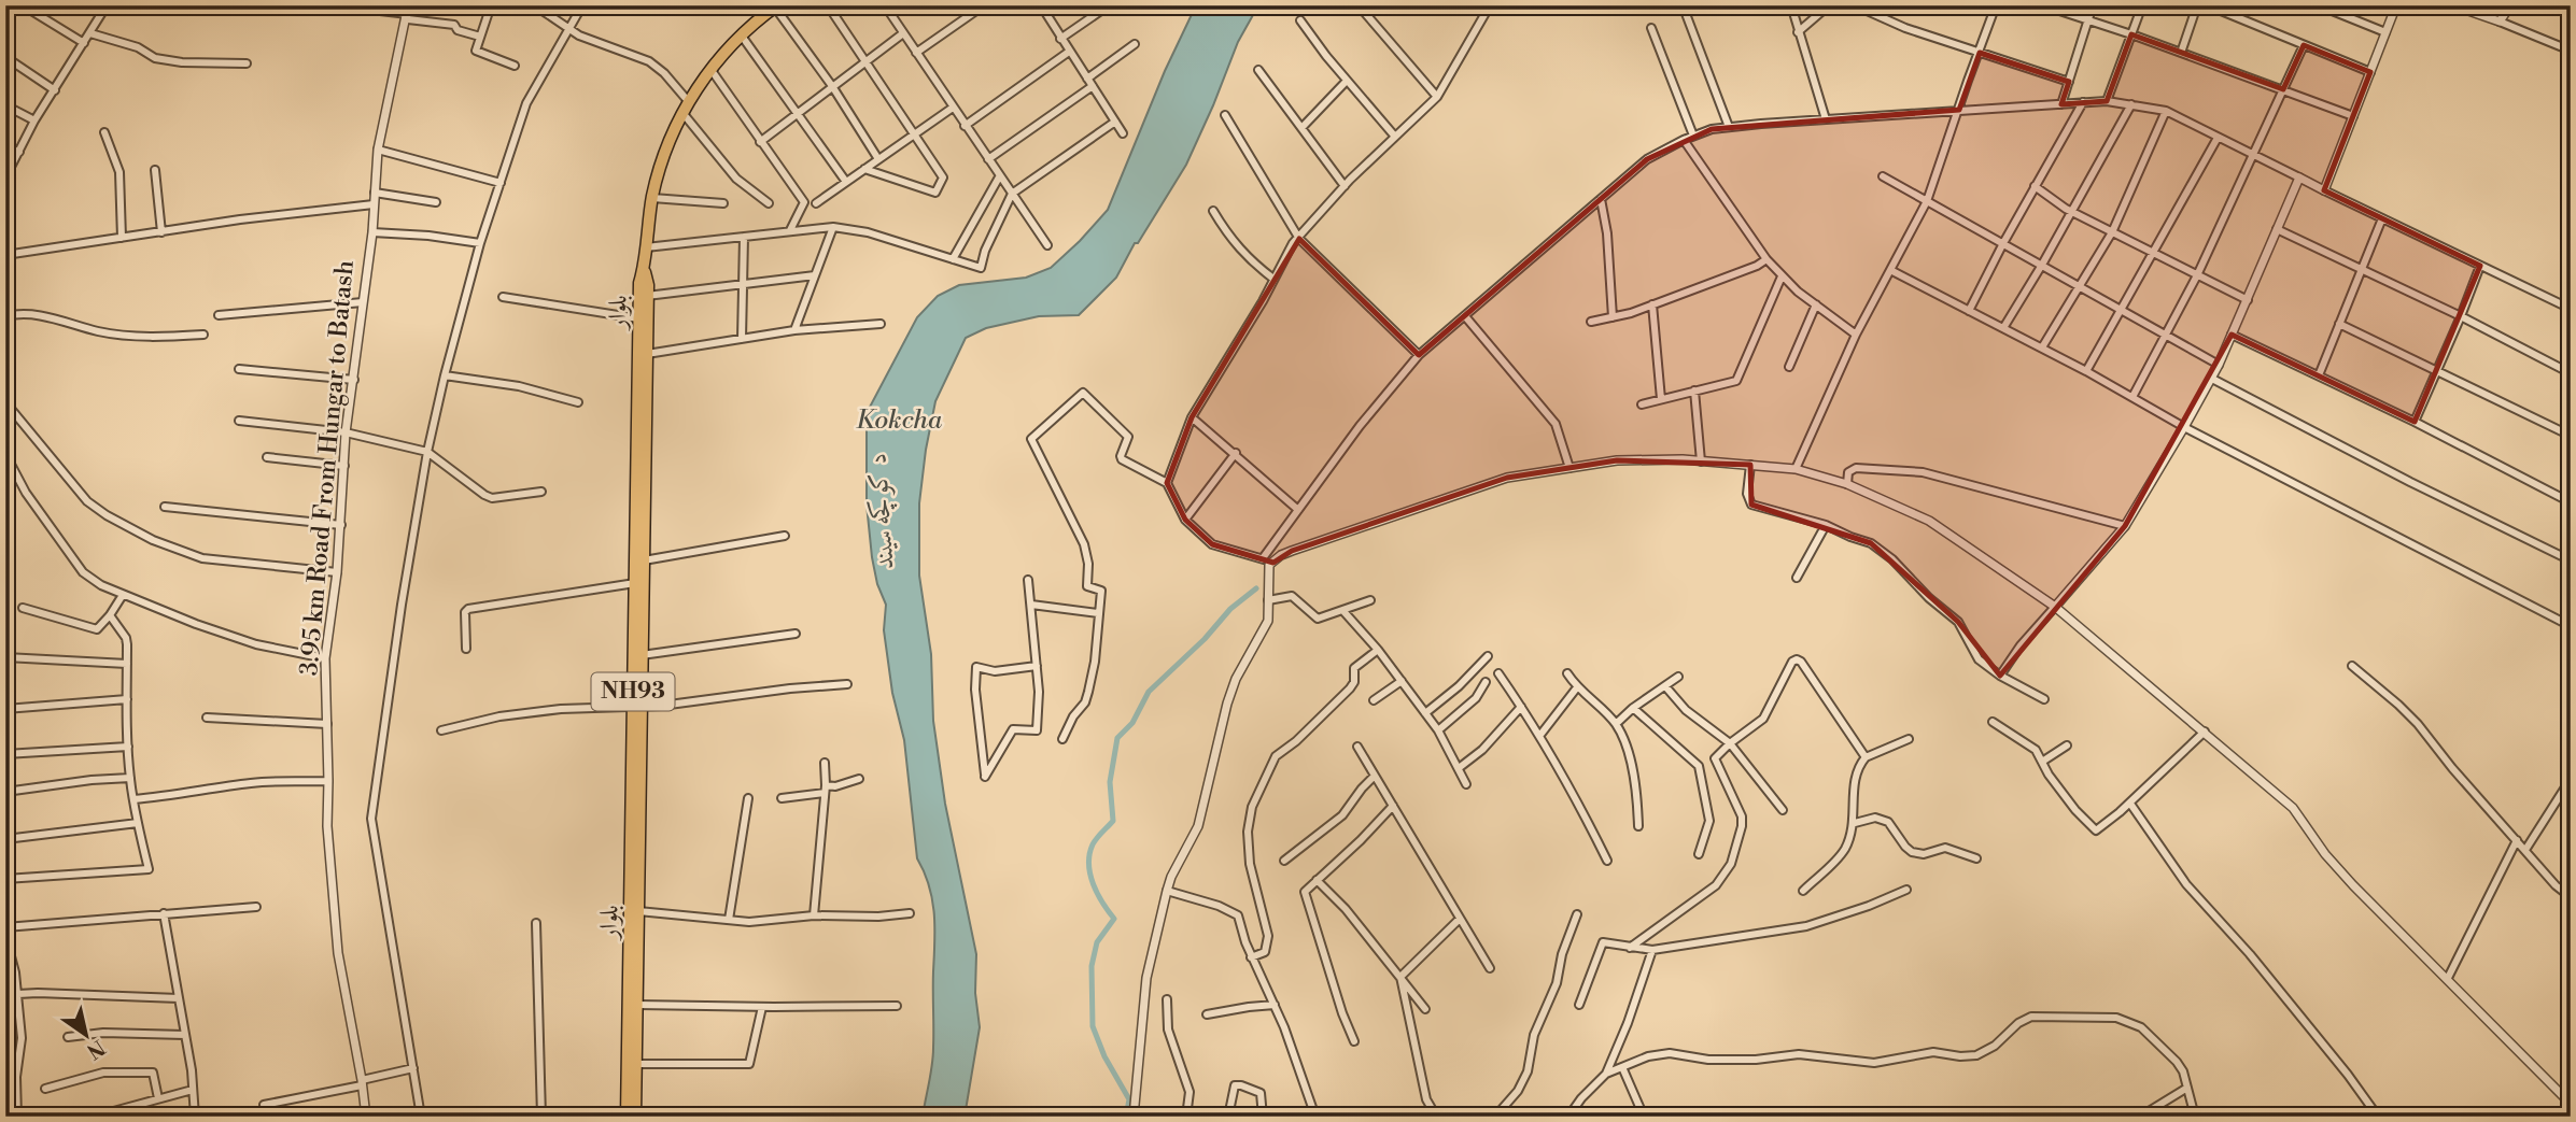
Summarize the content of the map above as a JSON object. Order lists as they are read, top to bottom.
{
  "streets": {
    "main road": ["بلوار", "NH93"],
    "street": ["3.95 km Road From Hungar to Batash"]
  },
  "crossings": [
    ["بلوار", "NH93"]
  ],
  "water": ["Kokcha", "د کوکچه سیند"],
  "north": "bottom right"
}
